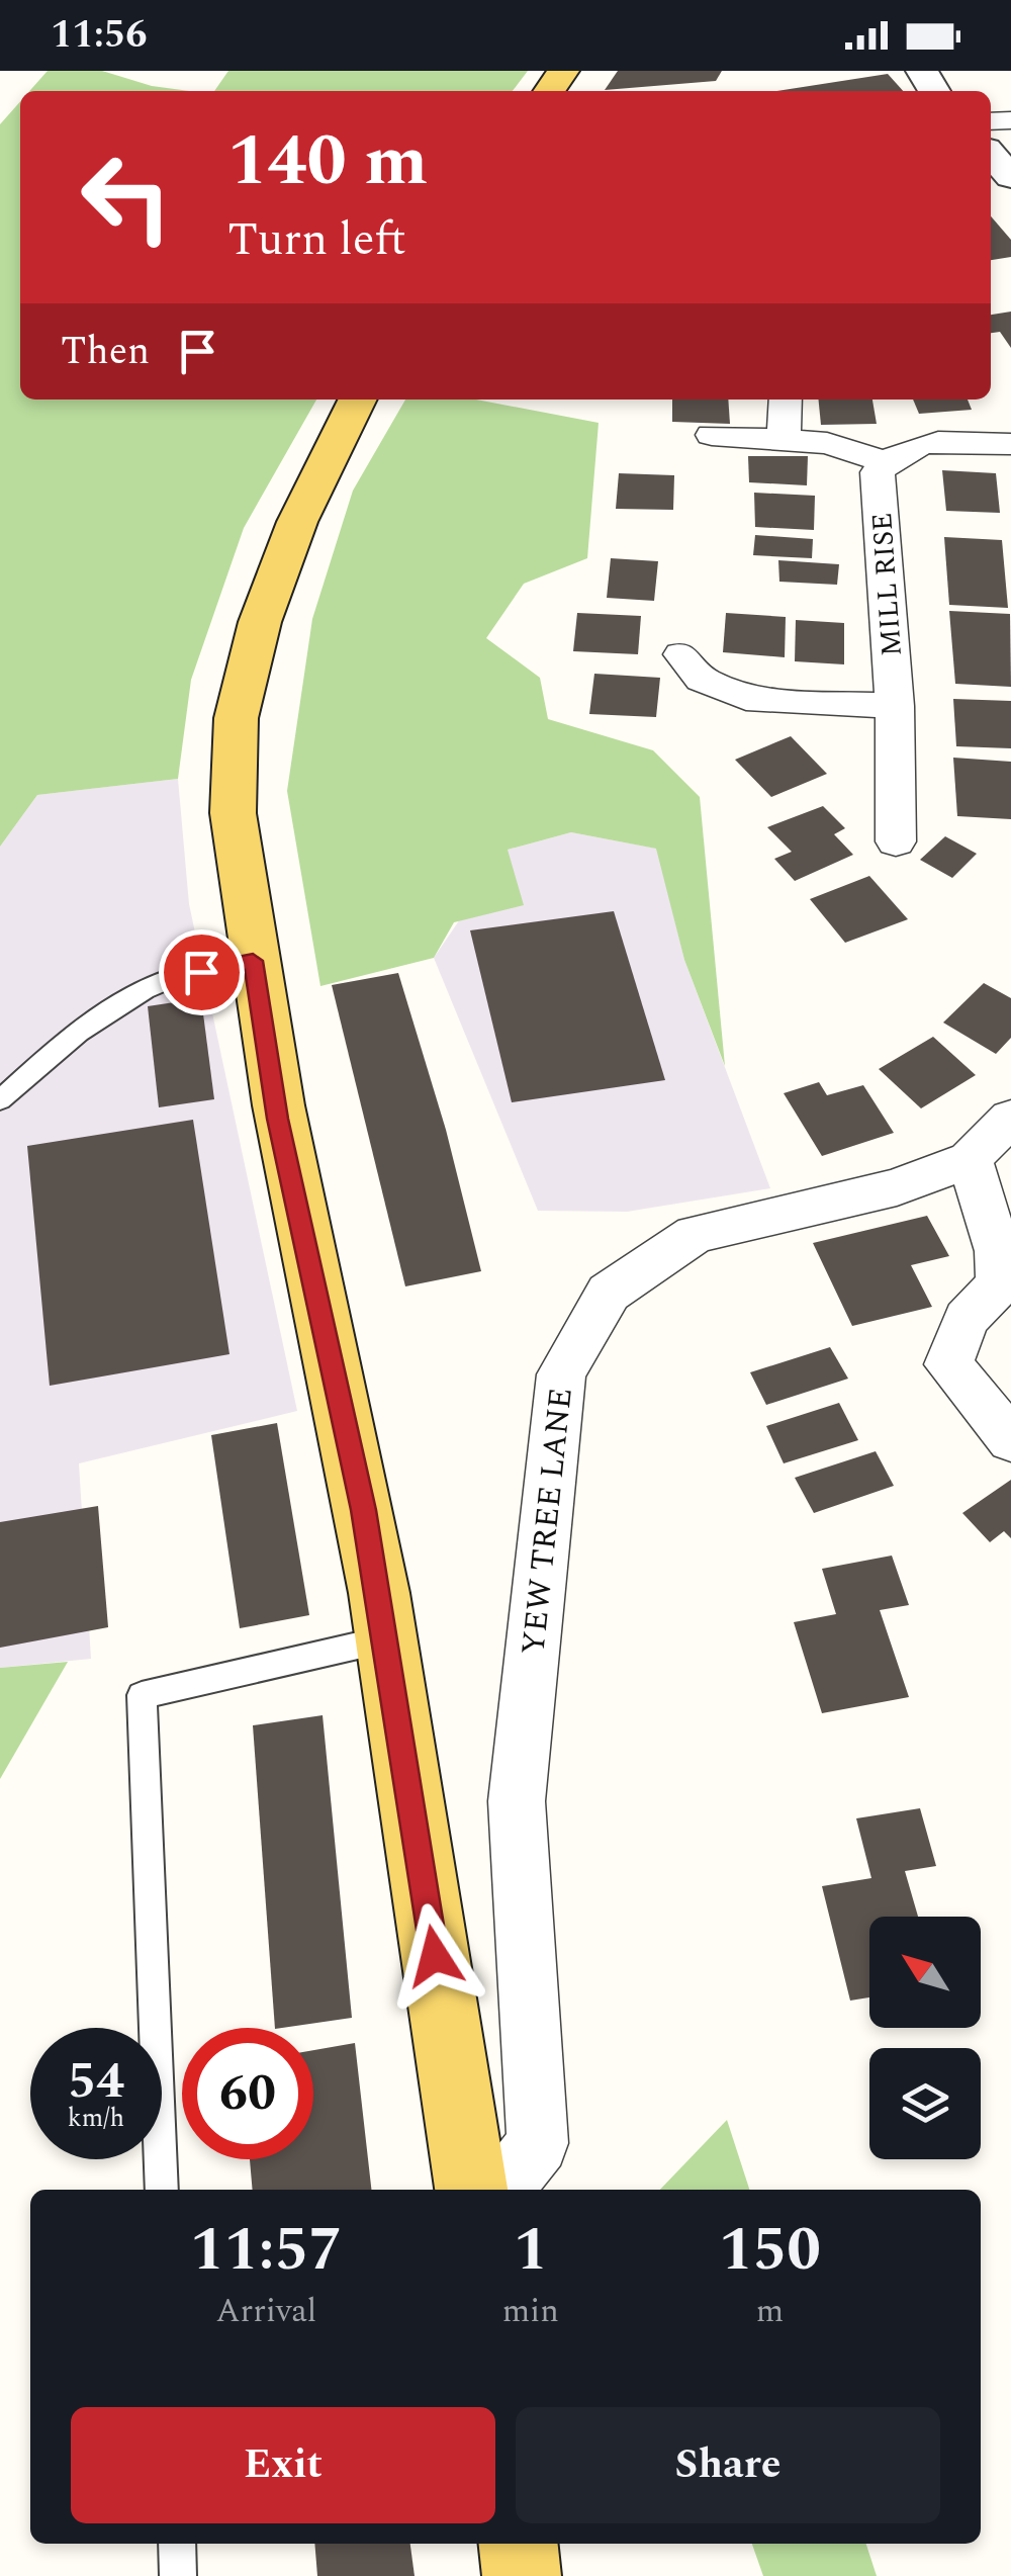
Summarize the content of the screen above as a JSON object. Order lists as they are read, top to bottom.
{
  "streets": {
    "street": ["MILL RISE", "YEW TREE LANE"]
  },
  "north": "top left",
  "page": {
    "status": "11:56",
    "turn": ["140 m", "Turn left"],
    "then": "Then",
    "speed": "54 km/h",
    "limit": "60",
    "eta": [
      "11:57",
      "Arrival",
      "1",
      "min",
      "150",
      "m"
    ],
    "buttons": ["Exit", "Share"]
  }
}
